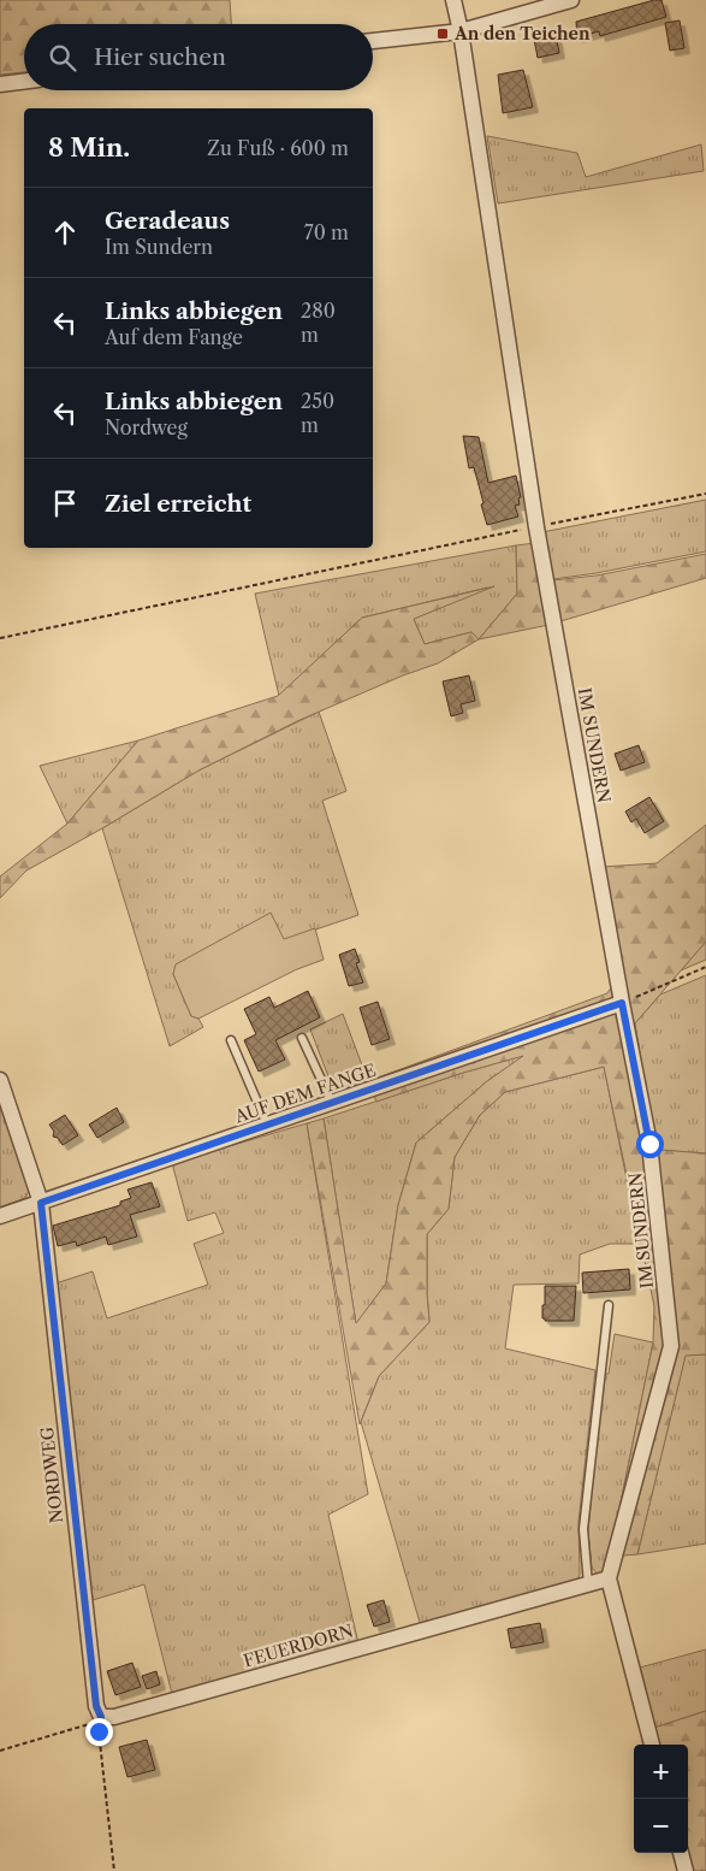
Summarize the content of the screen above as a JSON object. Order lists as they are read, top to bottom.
{
  "streets": {
    "street": [
      "IM SUNDERN",
      "AUF DEM FANGE",
      "NORDWEG",
      "FEUERDORN"
    ]
  },
  "crossings": [
    ["IM SUNDERN", "AUF DEM FANGE"],
    ["IM SUNDERN", "FEUERDORN"],
    ["AUF DEM FANGE", "NORDWEG"],
    ["NORDWEG", "FEUERDORN"]
  ],
  "places": {
    "transit": ["An den Teichen"]
  },
  "page": {
    "search": "Hier suchen",
    "heading": ["8 Min.", "Zu Fuß · 600 m"],
    "list": [
      ["Geradeaus", "Im Sundern", "70 m"],
      ["Links abbiegen", "Auf dem Fange", "280 m"],
      ["Links abbiegen", "Nordweg", "250 m"],
      "Ziel erreicht"
    ],
    "map_buttons": ["+", "−"]
  }
}
